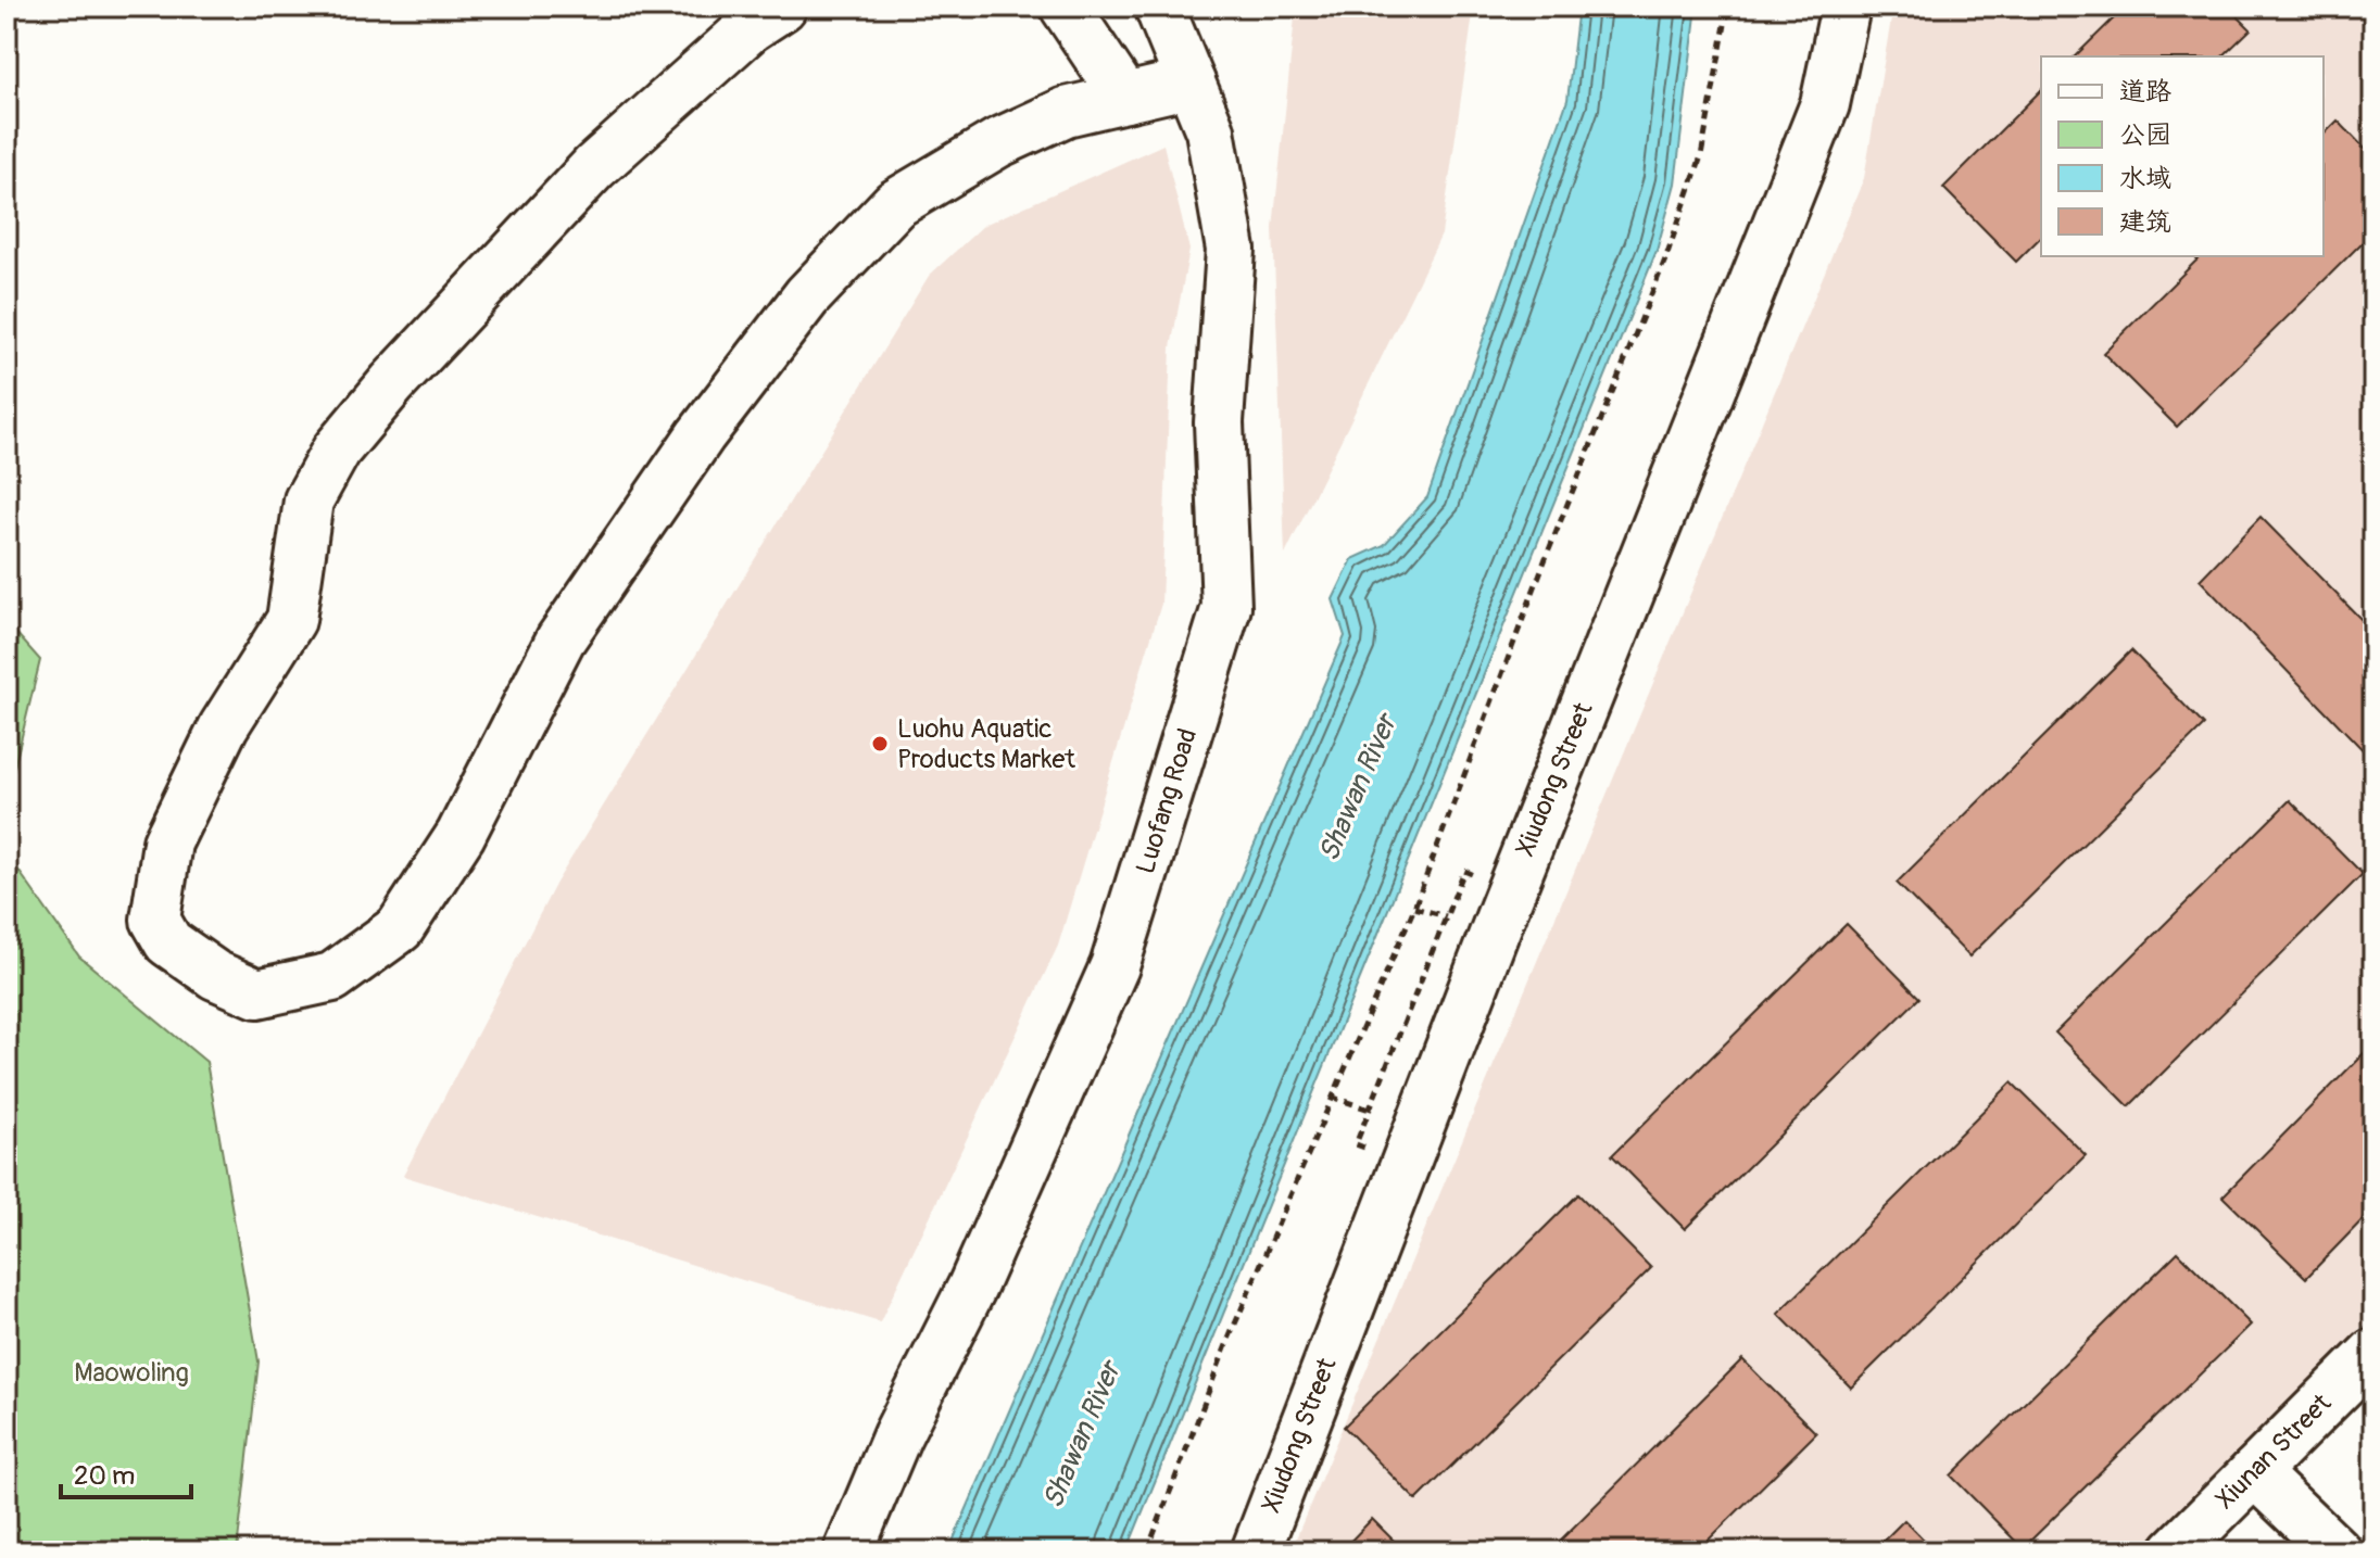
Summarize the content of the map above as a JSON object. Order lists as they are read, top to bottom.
{
  "streets": {
    "street": ["Xiudong Street", "Luofang Road", "Xiunan Street"]
  },
  "water": ["Shawan River"],
  "parks": ["Maowoling"],
  "places": ["Luohu Aquatic Products Market"],
  "legend": [
    "道路",
    "公园",
    "水域",
    "建筑"
  ],
  "scale_bar": "20 m"
}
